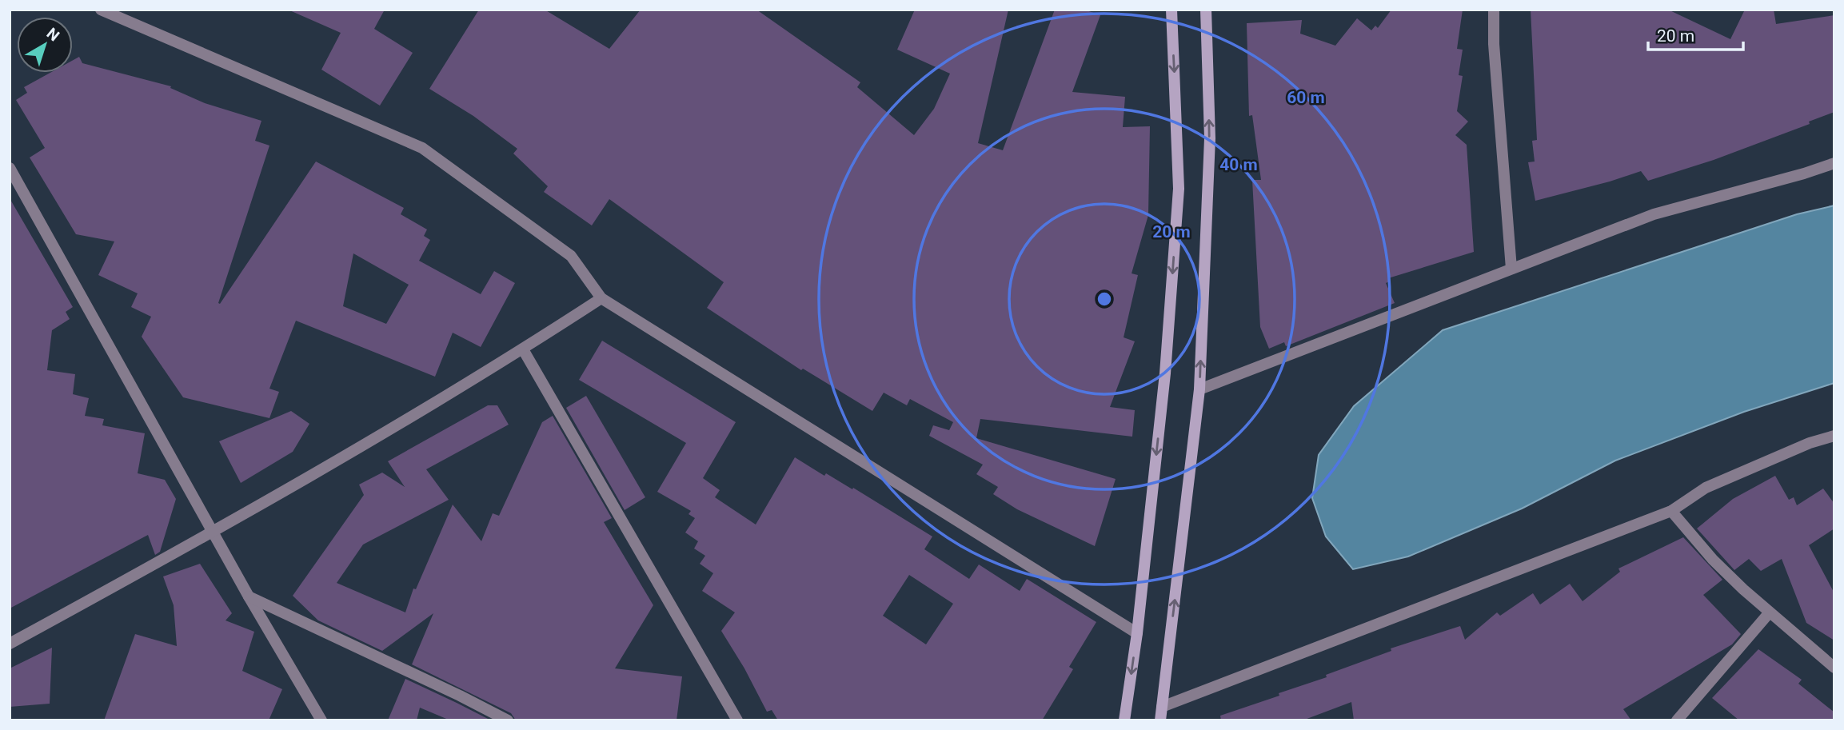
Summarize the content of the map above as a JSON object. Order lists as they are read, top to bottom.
{
  "scale_bar": "20 m",
  "north": "top right",
  "rings": ["60 m", "40 m", "20 m"]
}
